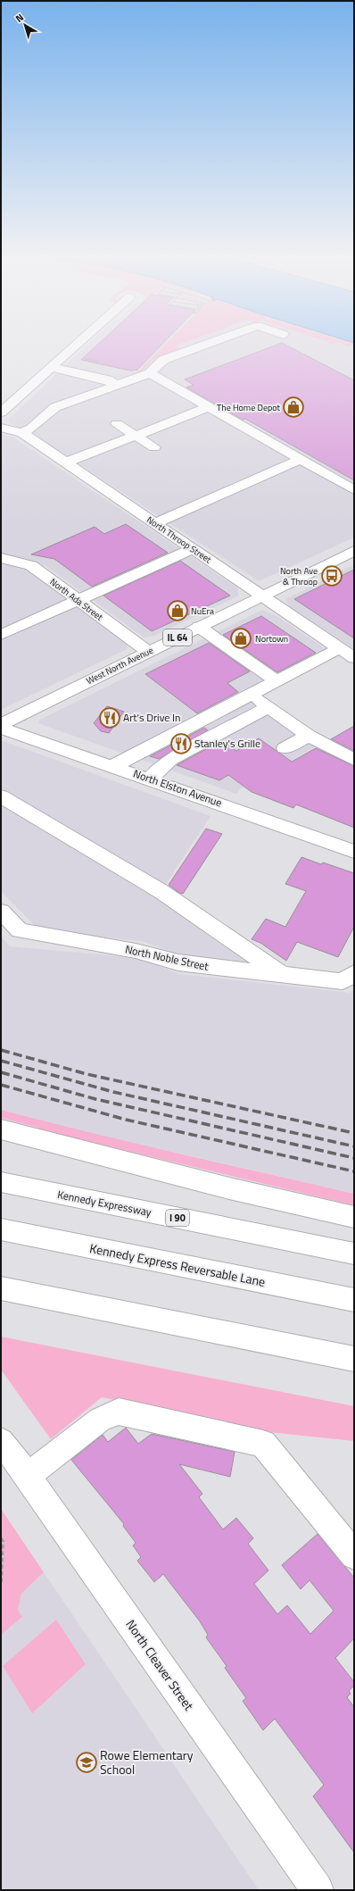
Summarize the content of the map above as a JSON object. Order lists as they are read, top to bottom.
{
  "streets": {
    "main road": [
      "North Throop Street",
      "North Ada Street",
      "IL 64",
      "West North Avenue",
      "North Elston Avenue",
      "North Noble Street",
      "Kennedy Expressway",
      "I 90",
      "Kennedy Express Reversable Lane",
      "North Cleaver Street"
    ]
  },
  "crossings": [
    ["North Throop Street", "West North Avenue"],
    ["North Ada Street", "West North Avenue"]
  ],
  "places": {
    "shop": ["The Home Depot", "NuEra", "Nortown"],
    "bus stop": ["North Ave & Throop"],
    "restaurant": ["Art's Drive In", "Stanley's Grille"],
    "school or university": ["Rowe Elementary School"]
  },
  "north": "top left"
}
